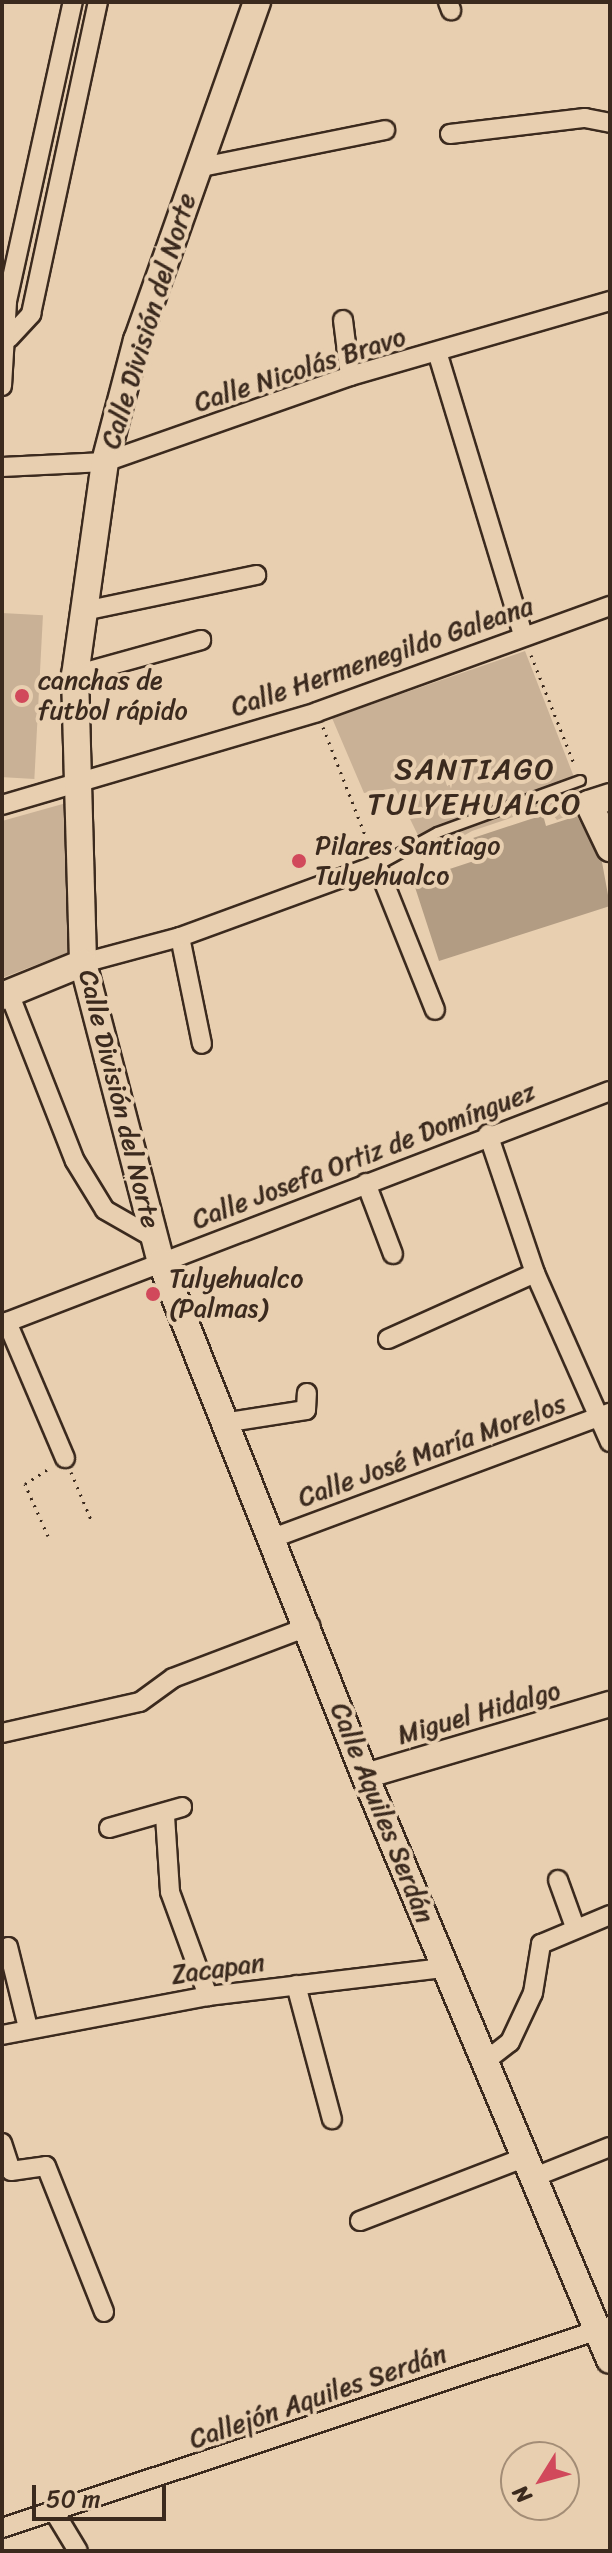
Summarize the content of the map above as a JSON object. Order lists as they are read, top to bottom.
{
  "streets": {
    "main road": ["Calle División del Norte", "Calle Aquiles Serdán"],
    "street": [
      "Calle Nicolás Bravo",
      "Calle Hermenegildo Galeana",
      "Calle Josefa Ortiz de Domínguez",
      "Calle José María Morelos",
      "Miguel Hidalgo",
      "Zacapan",
      "Callejón Aquiles Serdán"
    ]
  },
  "crossings": [
    ["Calle División del Norte", "Calle Nicolás Bravo"],
    ["Calle División del Norte", "Calle Hermenegildo Galeana"],
    ["Calle División del Norte", "Calle Josefa Ortiz de Domínguez"],
    ["Calle División del Norte", "Calle Aquiles Serdán"],
    ["Calle Josefa Ortiz de Domínguez", "Calle Aquiles Serdán"],
    ["Calle José María Morelos", "Calle Aquiles Serdán"],
    ["Miguel Hidalgo", "Calle Aquiles Serdán"],
    ["Calle Aquiles Serdán", "Zacapan"],
    ["Calle Aquiles Serdán", "Callejón Aquiles Serdán"]
  ],
  "districts": ["SANTIAGO TULYEHUALCO"],
  "places": ["canchas de futbol rápido", "Pilares Santiago Tulyehualco", "Tulyehualco (Palmas)"],
  "scale_bar": "50 m",
  "north": "bottom left"
}
